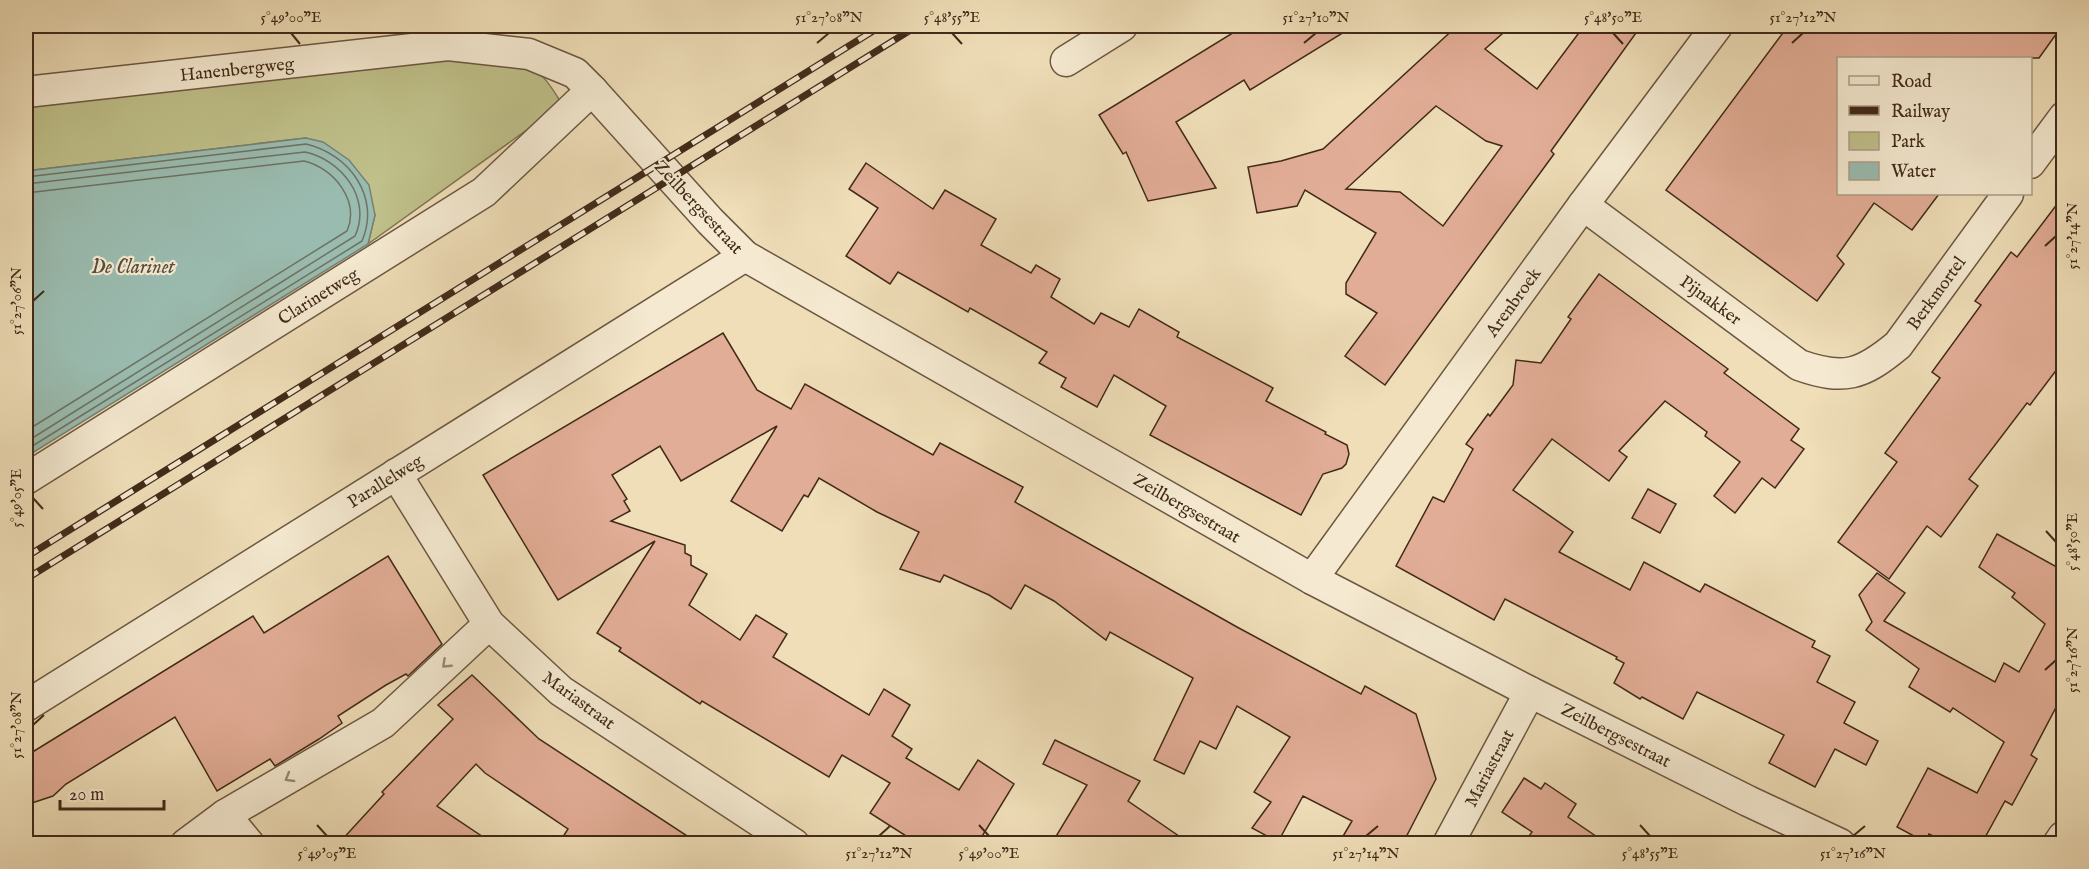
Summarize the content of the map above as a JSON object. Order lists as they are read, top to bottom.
{
  "streets": {
    "street": [
      "Hanenbergweg",
      "Zeilbergsestraat",
      "Berkmortel",
      "Clarinetweg",
      "Pijnakker",
      "Arenbroek",
      "Parallelweg",
      "Mariastraat"
    ]
  },
  "crossings": [
    ["Hanenbergweg", "Zeilbergsestraat"],
    ["Hanenbergweg", "Clarinetweg"],
    ["Zeilbergsestraat", "Clarinetweg"],
    ["Zeilbergsestraat", "Arenbroek"],
    ["Zeilbergsestraat", "Parallelweg"],
    ["Zeilbergsestraat", "Mariastraat"],
    ["Berkmortel", "Pijnakker"],
    ["Pijnakker", "Arenbroek"],
    ["Parallelweg", "Mariastraat"]
  ],
  "water": ["De Clarinet"],
  "legend": [
    "Road",
    "Railway",
    "Park",
    "Water"
  ],
  "scale_bar": "20 m",
  "coordinates": [
    "5°49'00\"E",
    "51°27'08\"N",
    "5°48'55\"E",
    "51°27'10\"N",
    "5°48'50\"E",
    "51°27'12\"N",
    "51°27'14\"N",
    "51°27'06\"N",
    "5°49'05\"E",
    "51°27'16\"N"
  ]
}
